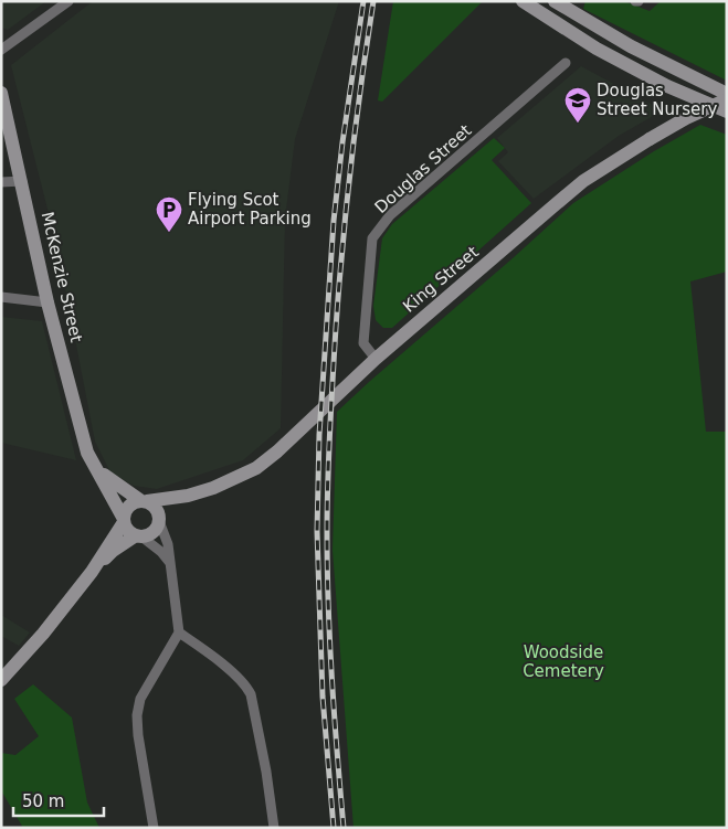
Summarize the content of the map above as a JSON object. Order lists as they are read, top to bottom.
{
  "streets": {
    "street": ["Douglas Street", "McKenzie Street", "King Street"]
  },
  "crossings": [
    ["Douglas Street", "King Street"],
    ["McKenzie Street", "King Street"]
  ],
  "parks": ["Woodside Cemetery"],
  "places": {
    "school or university": ["Douglas Street Nursery"],
    "parking": ["Flying Scot Airport Parking"]
  },
  "scale_bar": "50 m"
}
